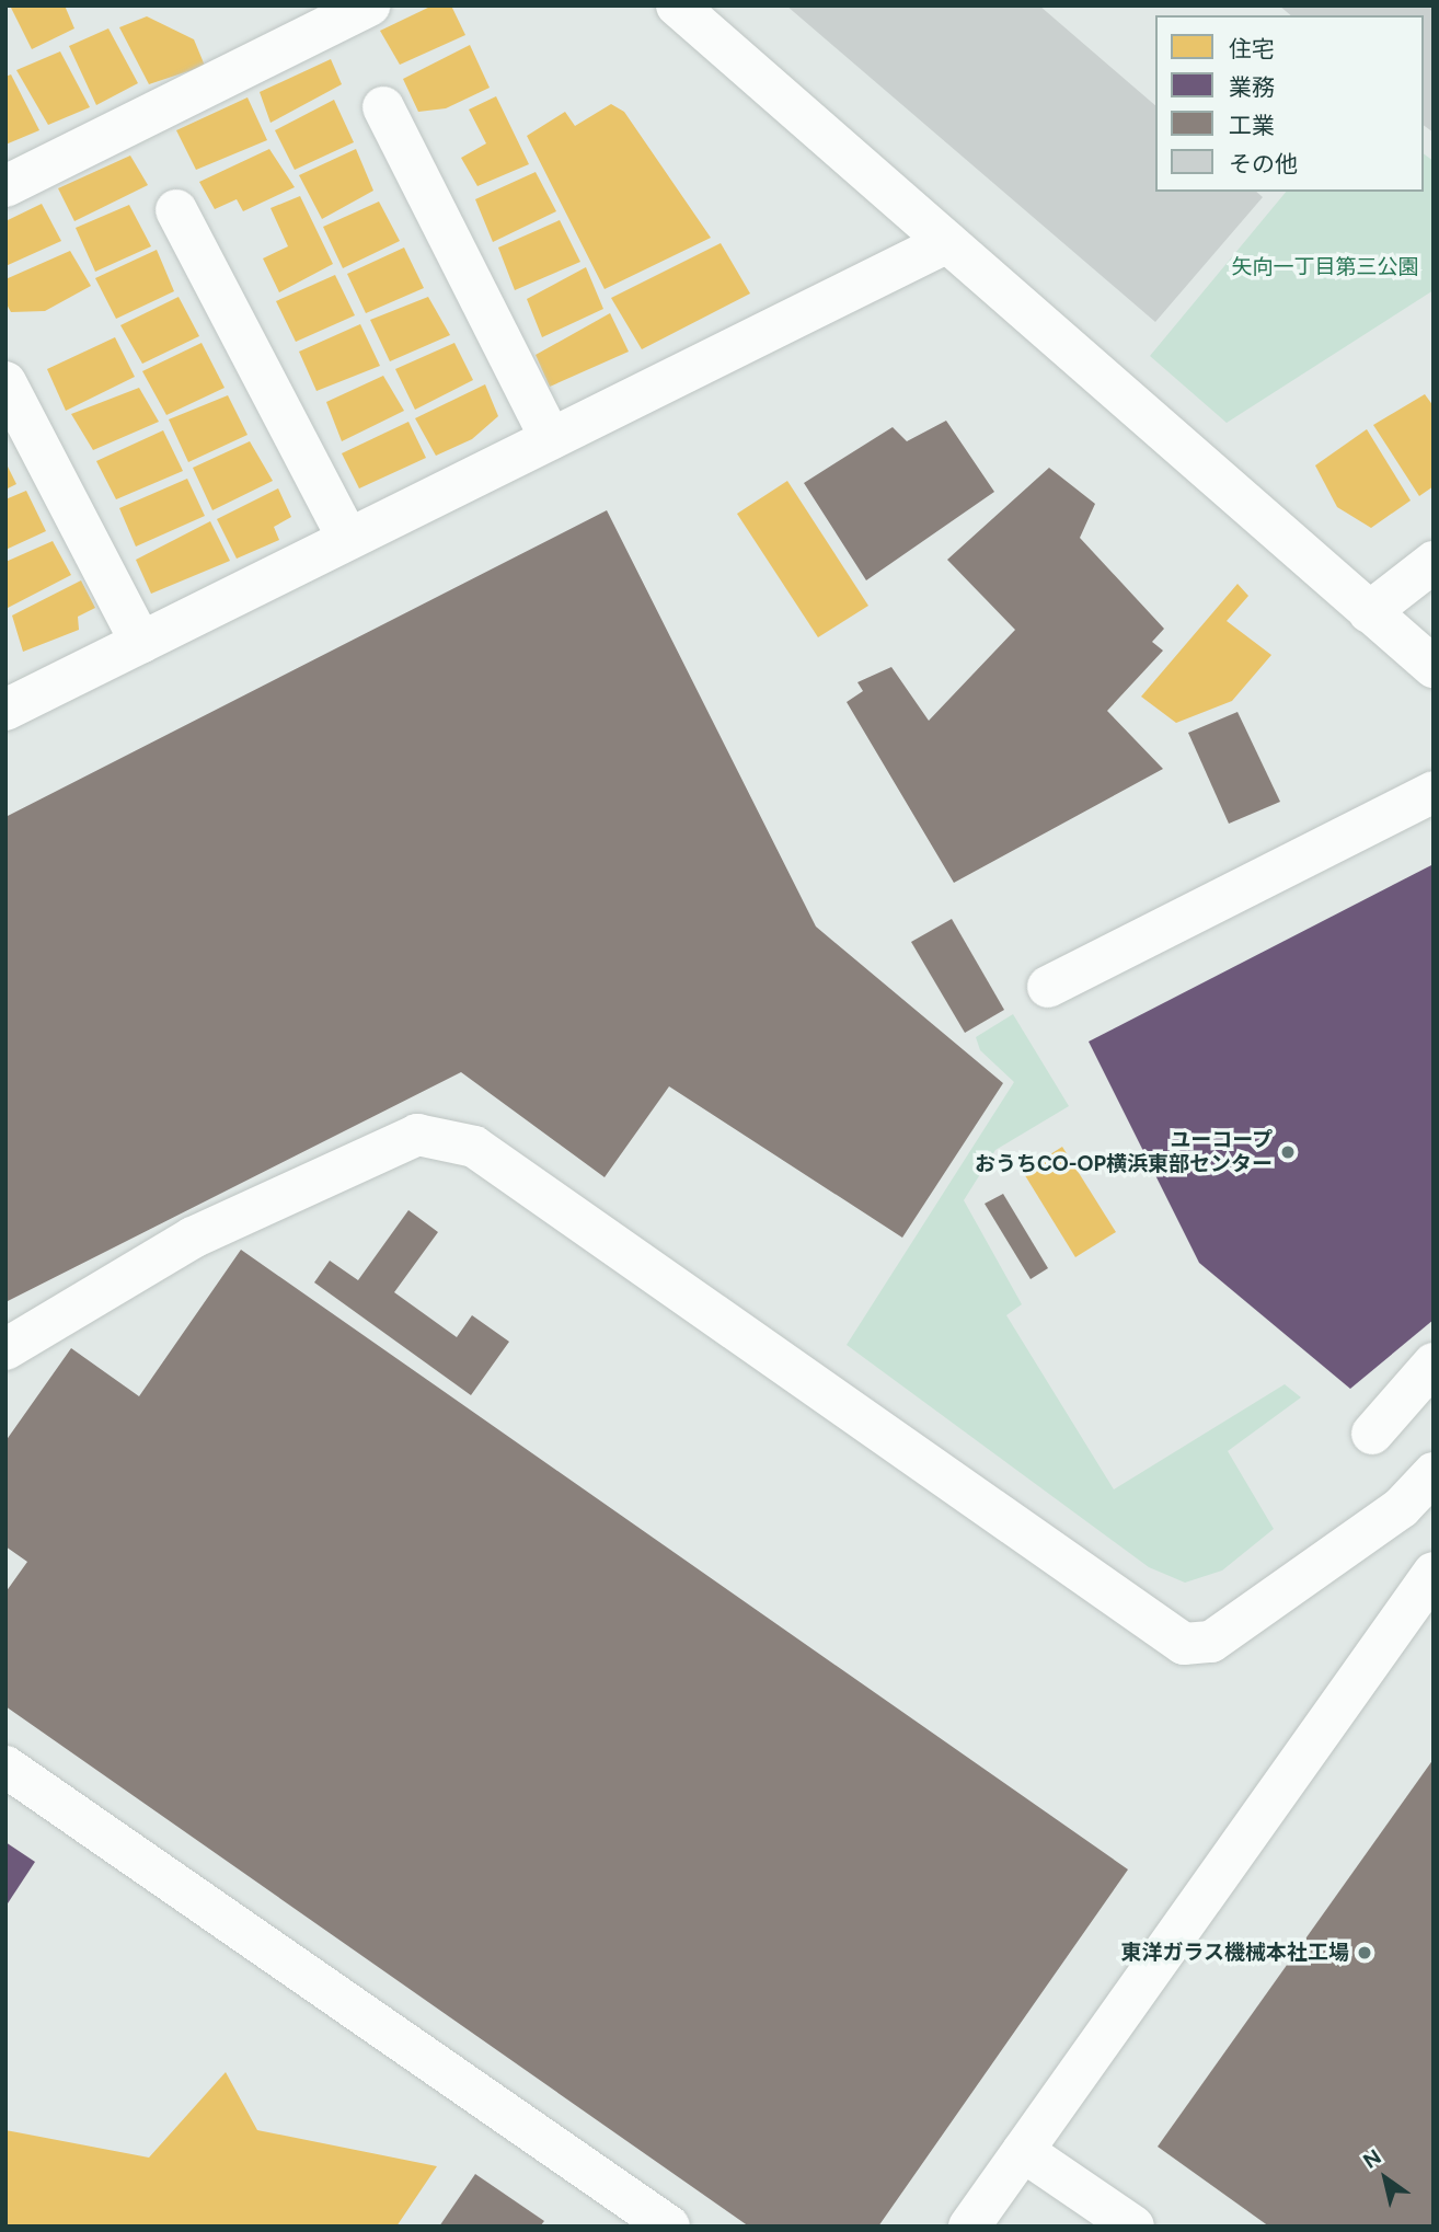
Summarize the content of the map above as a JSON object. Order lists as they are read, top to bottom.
{
  "parks": ["矢向一丁目第三公園"],
  "places": ["ユーコープ おうちCO-OP横浜東部センター", "東洋ガラス機械本社工場"],
  "legend": [
    "住宅",
    "業務",
    "工業",
    "その他"
  ],
  "north": "top left"
}
